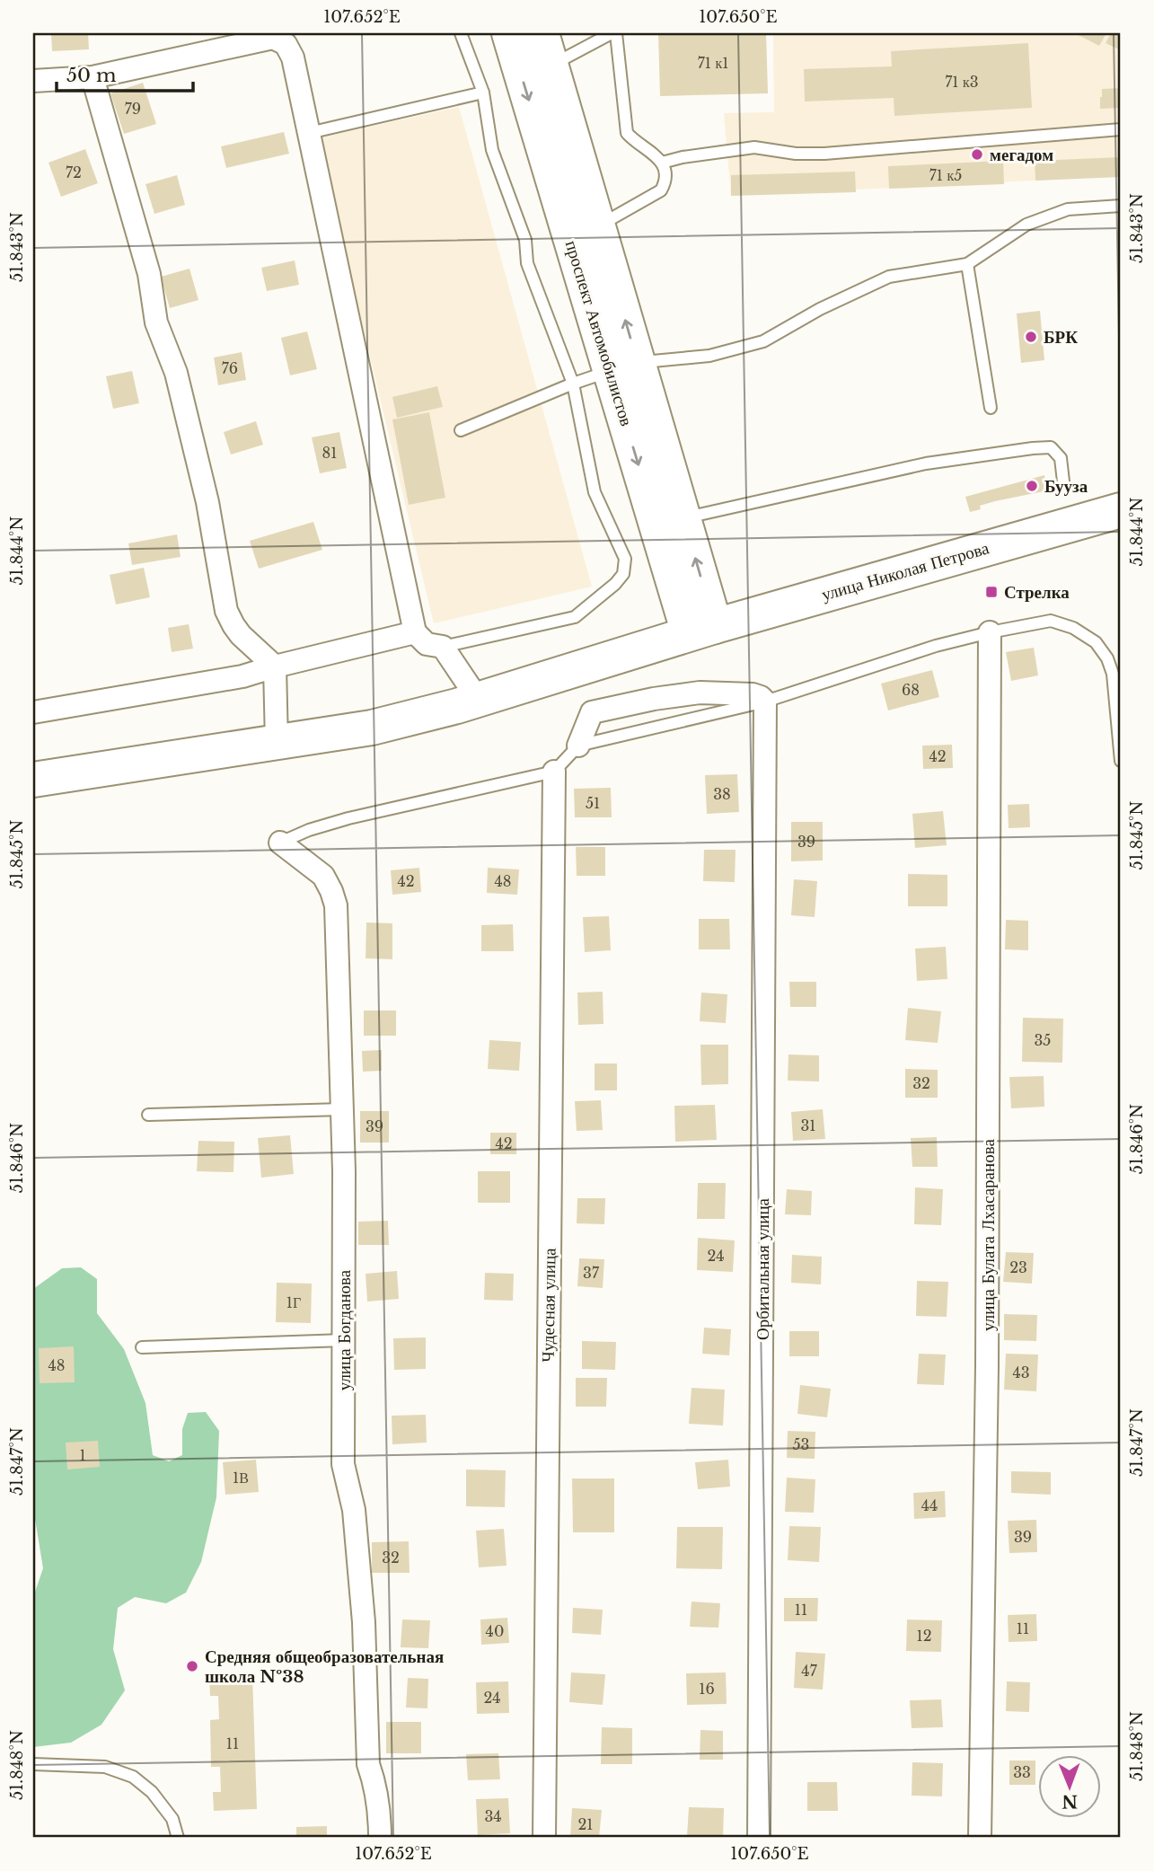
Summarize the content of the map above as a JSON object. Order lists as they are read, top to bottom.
{
  "streets": {
    "main road": ["проспект Автомобилистов", "улица Николая Петрова"],
    "street": [
      "улица Булата Лхасаранова",
      "Орбитальная улица",
      "Чудесная улица",
      "улица Богданова"
    ]
  },
  "crossings": [
    ["проспект Автомобилистов", "улица Николая Петрова"]
  ],
  "places": {
    "other": [
      "мегадом",
      "БРК",
      "Бууза",
      "Средняя общеобразовательная школа №38"
    ],
    "transit": ["Стрелка"]
  },
  "house_numbers": [
    "71 к1",
    "71 к3",
    "79",
    "72",
    "71 к5",
    "76",
    "81",
    "68",
    "42",
    "38",
    "51",
    "39",
    "42",
    "48",
    "35",
    "32",
    "31",
    "39",
    "42",
    "24",
    "23",
    "37",
    "1Г",
    "48",
    "43",
    "53",
    "1",
    "1В",
    "44",
    "39",
    "32",
    "11",
    "11",
    "40",
    "12",
    "47",
    "16",
    "24",
    "11",
    "33",
    "34",
    "21"
  ],
  "scale_bar": "50 m",
  "north": "bottom",
  "coordinates": [
    "107.652°E",
    "107.650°E",
    "51.843°N",
    "51.844°N",
    "51.845°N",
    "51.846°N",
    "51.847°N",
    "51.848°N"
  ]
}
